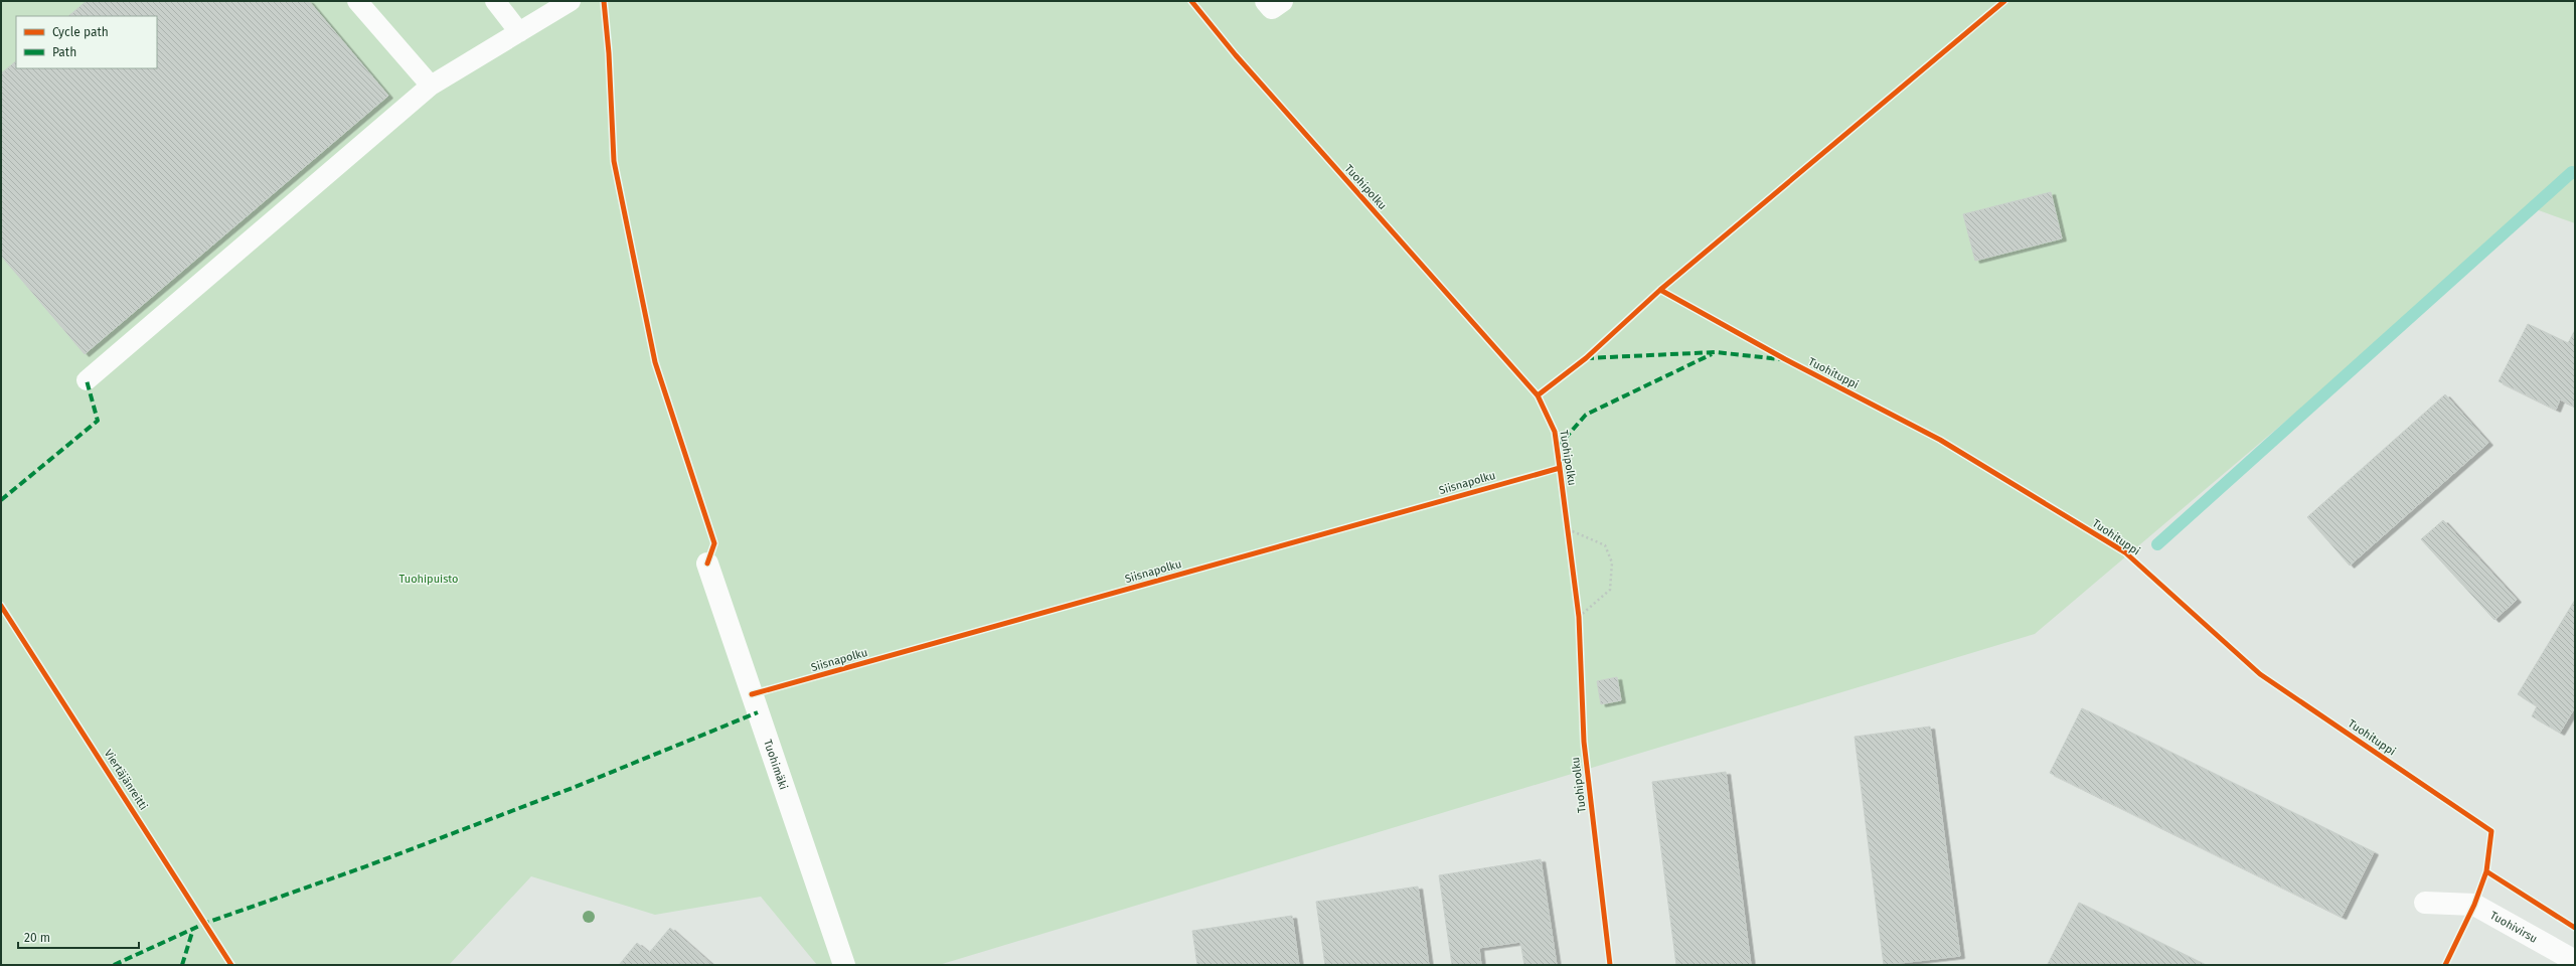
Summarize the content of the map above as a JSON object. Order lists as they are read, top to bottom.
{
  "streets": {
    "street": ["Tuohimäki", "Tuohivirsu"],
    "cycle path": ["Tuohipolku", "Tuohituppi", "Viertäjänreitti"]
  },
  "parks": ["Tuohipuisto"],
  "legend": ["Cycle path", "Path"],
  "scale_bar": "20 m"
}
